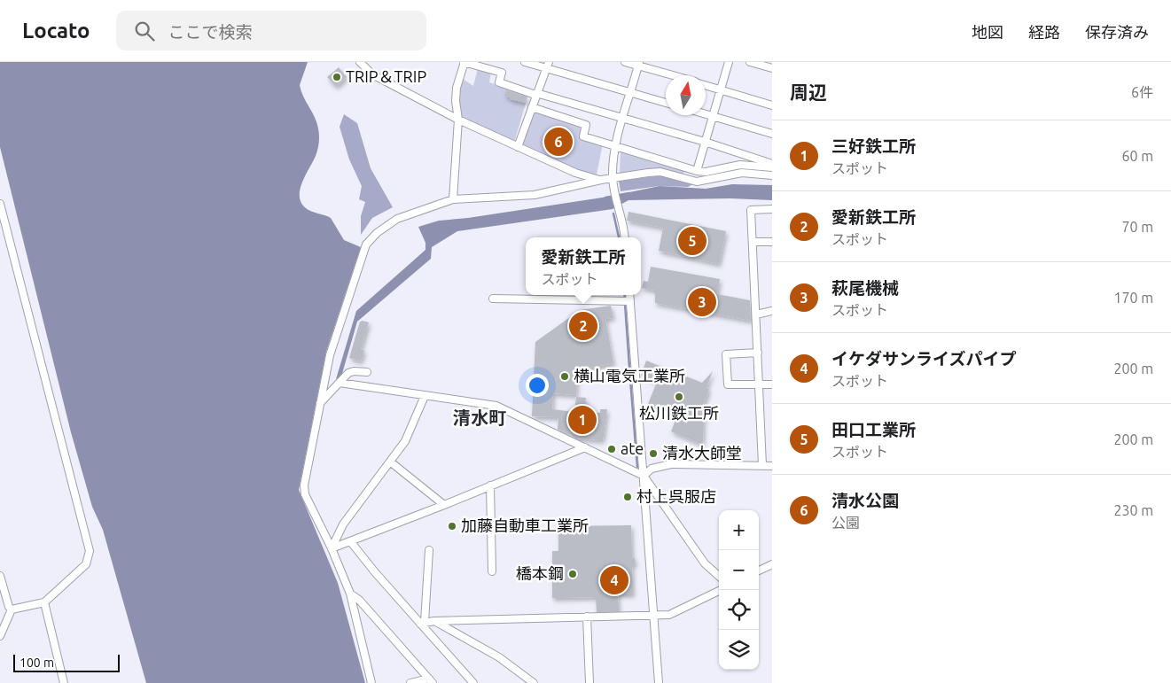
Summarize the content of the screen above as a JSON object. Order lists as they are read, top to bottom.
{
  "districts": ["清水町"],
  "places": [
    "TRIP＆TRIP",
    "横山電気工業所",
    "松川鉄工所",
    "ate",
    "清水大師堂",
    "村上呉服店",
    "加藤自動車工業所",
    "橋本鋼"
  ],
  "scale_bar": "100 m",
  "north": "top",
  "page": {
    "header": "Locato",
    "search": "ここで検索",
    "nav": ["地図", "経路", "保存済み"],
    "heading": ["周辺", "6件"],
    "list": [
      {
        "mark": "1",
        "name": "三好鉄工所",
        "note": "スポット",
        "value": "60 m"
      },
      {
        "mark": "2",
        "name": "愛新鉄工所",
        "note": "スポット",
        "value": "70 m"
      },
      {
        "mark": "3",
        "name": "萩尾機械",
        "note": "スポット",
        "value": "170 m"
      },
      {
        "mark": "4",
        "name": "イケダサンライズパイプ",
        "note": "スポット",
        "value": "200 m"
      },
      {
        "mark": "5",
        "name": "田口工業所",
        "note": "スポット",
        "value": "200 m"
      },
      {
        "mark": "6",
        "name": "清水公園",
        "note": "公園",
        "value": "230 m"
      }
    ],
    "pins": [
      "6",
      "5",
      "3",
      "2",
      "1",
      "4"
    ],
    "popup": ["愛新鉄工所", "スポット"],
    "map_buttons": ["+", "−"],
    "scale": "100 m"
  }
}
